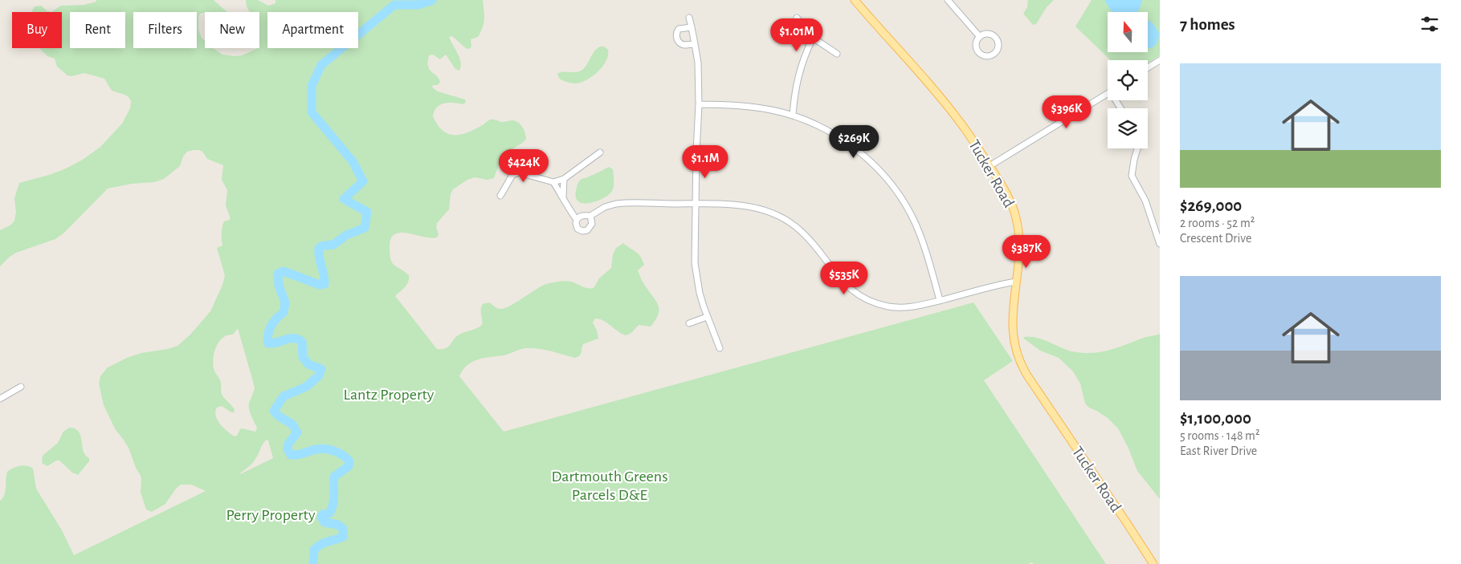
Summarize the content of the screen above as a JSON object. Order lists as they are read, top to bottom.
{
  "streets": {
    "main road": ["Tucker Road"]
  },
  "parks": ["Lantz Property", "Dartmouth Greens Parcels D&E", "Perry Property"],
  "north": "top",
  "page": {
    "heading": "7 homes",
    "chip": [
      "Buy",
      "Rent",
      "Filters",
      "New",
      "Apartment"
    ],
    "price": [
      "$1.01M",
      "$396K",
      "$269K",
      "$1.1M",
      "$424K",
      "$387K",
      "$535K"
    ],
    "list": [
      {
        "name": "$269,000",
        "note": "2 rooms · 52 m² · Crescent Drive"
      },
      {
        "name": "$1,100,000",
        "note": "5 rooms · 148 m² · East River Drive"
      }
    ]
  }
}
